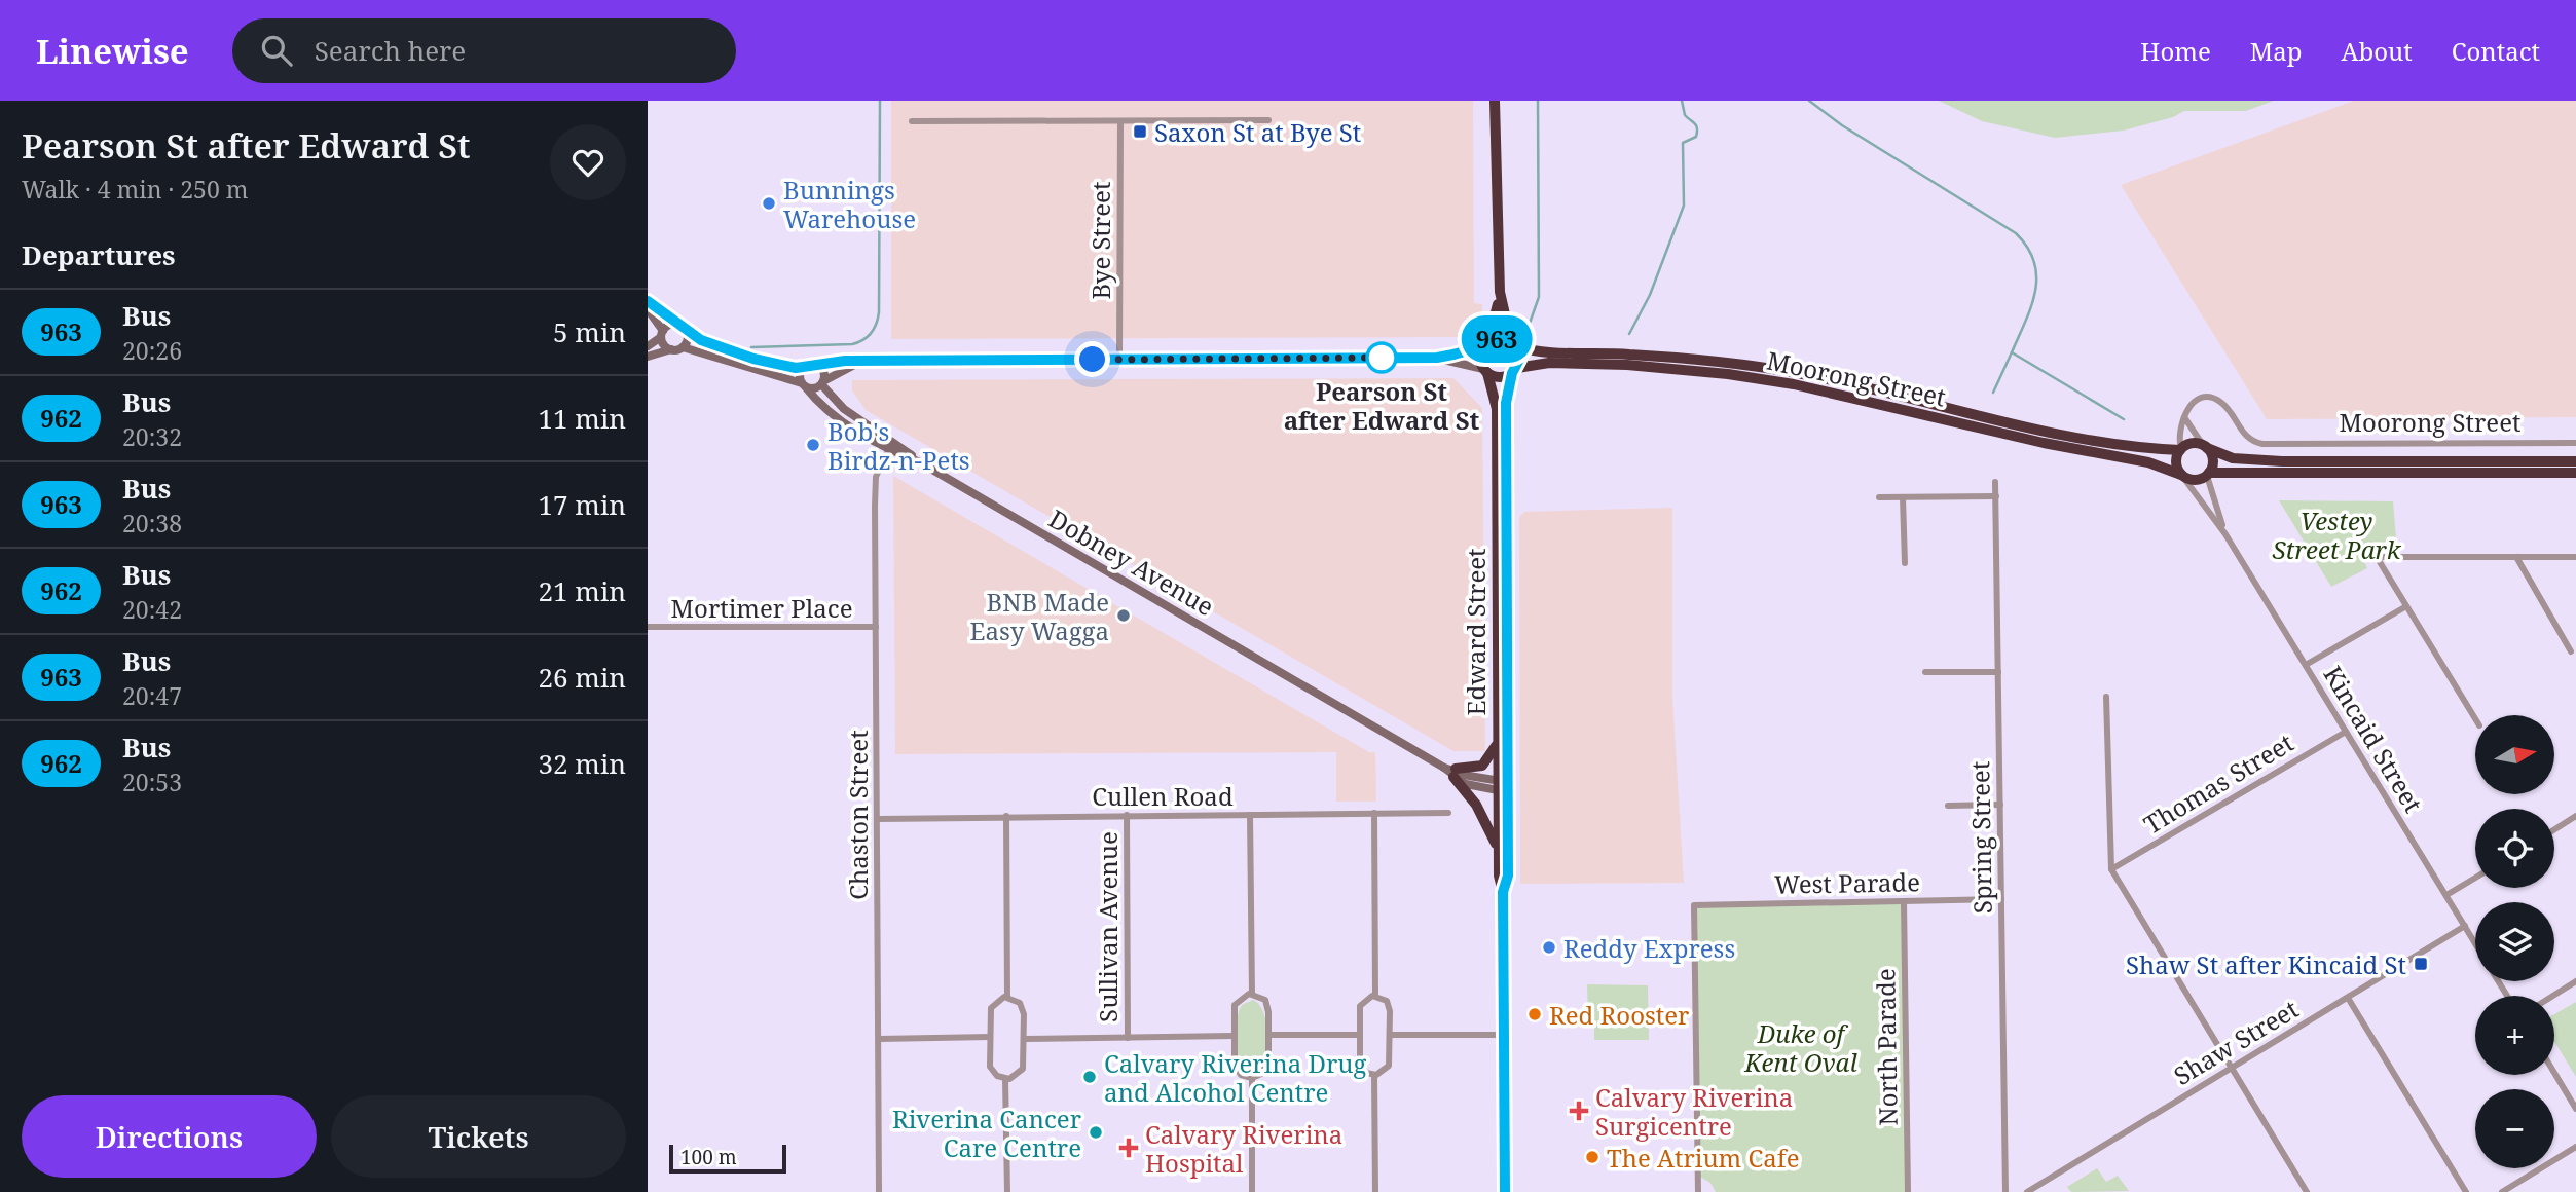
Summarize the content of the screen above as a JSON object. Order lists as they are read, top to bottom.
{
  "streets": {
    "highway": ["Moorong Street", "Edward Street"],
    "main road": ["Dobney Avenue"],
    "street": [
      "Bye Street",
      "Mortimer Place",
      "Kincaid Street",
      "Thomas Street",
      "Cullen Road",
      "Chaston Street",
      "Spring Street",
      "West Parade",
      "Sullivan Avenue",
      "Shaw Street",
      "North Parade"
    ]
  },
  "crossings": [
    ["Moorong Street", "Edward Street"],
    ["Moorong Street", "Kincaid Street"],
    ["Dobney Avenue", "Edward Street"],
    ["Dobney Avenue", "Chaston Street"],
    ["Mortimer Place", "Chaston Street"],
    ["Kincaid Street", "Thomas Street"],
    ["Kincaid Street", "Shaw Street"],
    ["Cullen Road", "Chaston Street"],
    ["Cullen Road", "Sullivan Avenue"],
    ["Spring Street", "West Parade"],
    ["West Parade", "North Parade"]
  ],
  "parks": ["Vestey Street Park", "Duke of Kent Oval"],
  "places": {
    "transit": ["Saxon St at Bye St", "Shaw St after Kincaid St"],
    "other": [
      "Bunnings Warehouse",
      "Pearson St after Edward St",
      "Bob's Birdz-n-Pets",
      "BNB Made Easy Wagga",
      "Reddy Express",
      "Red Rooster",
      "Calvary Riverina Drug and Alcohol Centre",
      "Riverina Cancer Care Centre",
      "The Atrium Cafe"
    ],
    "health": ["Calvary Riverina Surgicentre", "Calvary Riverina Hospital"]
  },
  "lines": ["bus line 963"],
  "scale_bar": "100 m",
  "north": "right",
  "page": {
    "header": "Linewise",
    "search": "Search here",
    "nav": [
      "Home",
      "Map",
      "About",
      "Contact"
    ],
    "heading": [
      ["Pearson St after Edward St", "Walk · 4 min · 250 m"],
      "Departures"
    ],
    "on_map": "963",
    "list": [
      {
        "mark": "963",
        "name": "Bus",
        "note": "20:26",
        "value": "5 min"
      },
      {
        "mark": "962",
        "name": "Bus",
        "note": "20:32",
        "value": "11 min"
      },
      {
        "mark": "963",
        "name": "Bus",
        "note": "20:38",
        "value": "17 min"
      },
      {
        "mark": "962",
        "name": "Bus",
        "note": "20:42",
        "value": "21 min"
      },
      {
        "mark": "963",
        "name": "Bus",
        "note": "20:47",
        "value": "26 min"
      },
      {
        "mark": "962",
        "name": "Bus",
        "note": "20:53",
        "value": "32 min"
      }
    ],
    "map_buttons": ["+", "−"],
    "buttons": ["Directions", "Tickets"],
    "scale": "100 m"
  }
}
